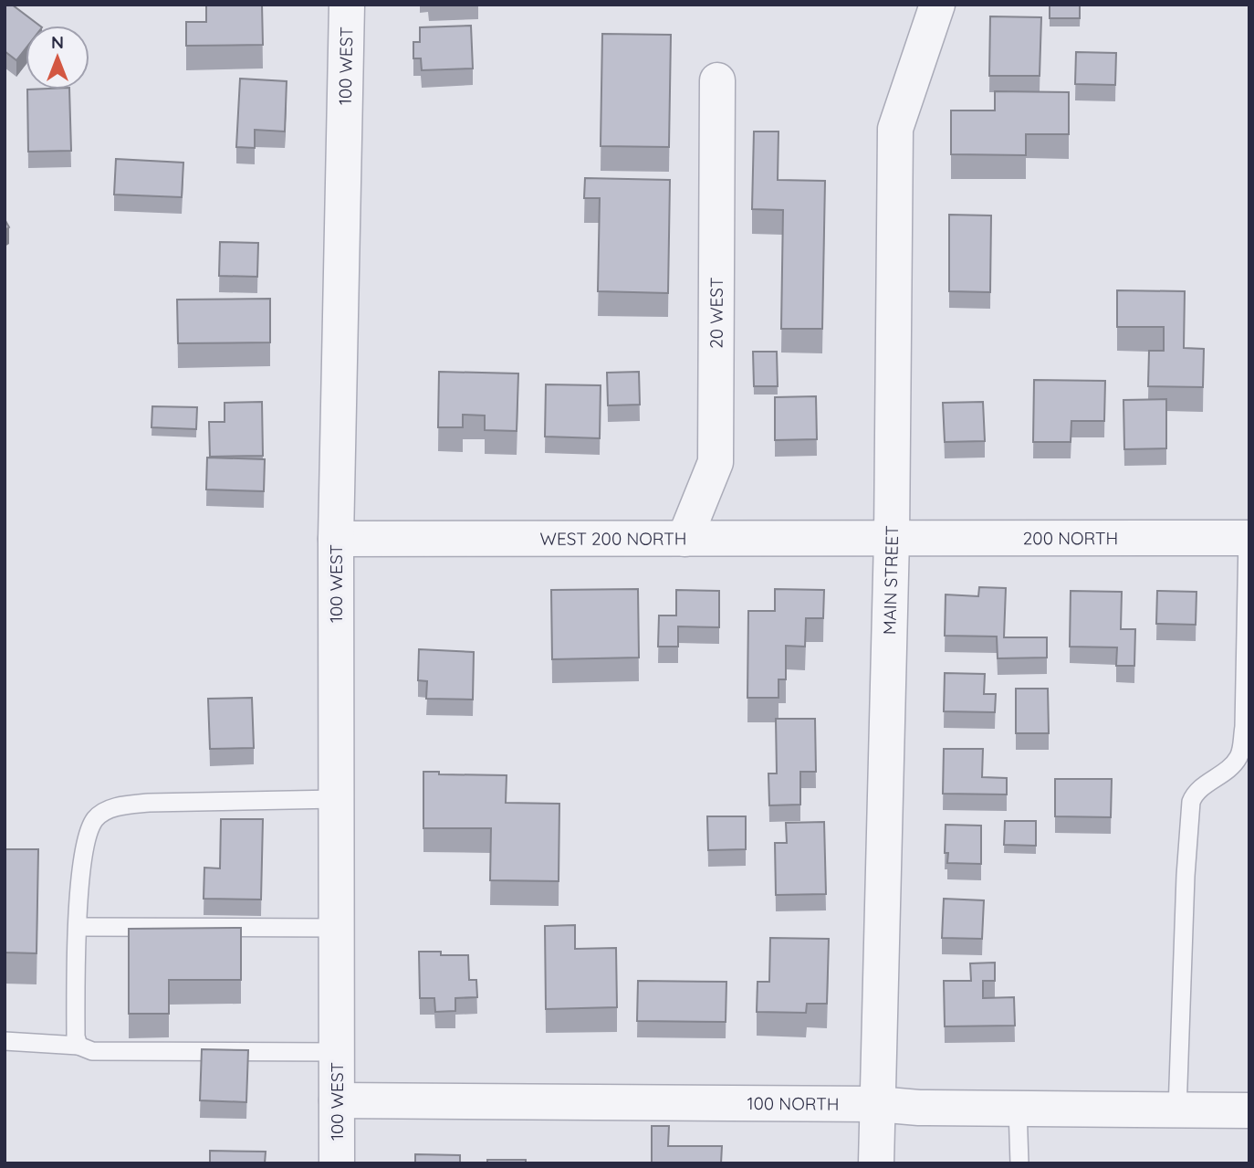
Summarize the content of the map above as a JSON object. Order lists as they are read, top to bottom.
{
  "streets": {
    "street": [
      "100 WEST",
      "20 WEST",
      "200 NORTH",
      "WEST 200 NORTH",
      "MAIN STREET",
      "100 NORTH"
    ]
  },
  "crossings": [
    ["100 WEST", "WEST 200 NORTH"],
    ["100 WEST", "100 NORTH"],
    ["20 WEST", "WEST 200 NORTH"],
    ["200 NORTH", "WEST 200 NORTH"],
    ["200 NORTH", "MAIN STREET"],
    ["WEST 200 NORTH", "MAIN STREET"],
    ["MAIN STREET", "100 NORTH"]
  ],
  "north": "top"
}
